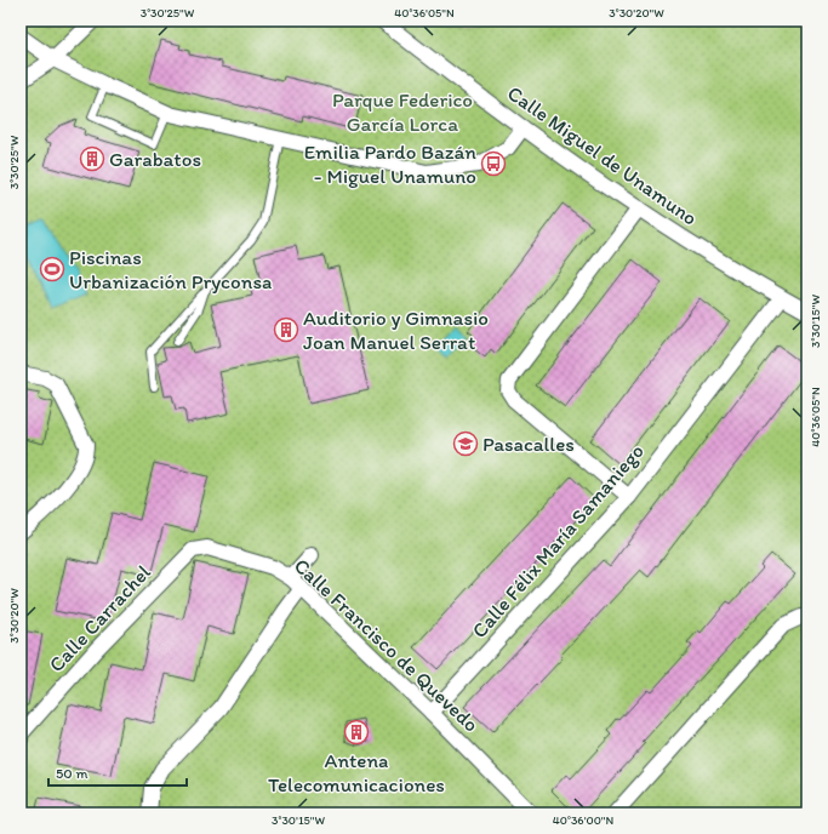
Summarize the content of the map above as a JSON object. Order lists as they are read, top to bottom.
{
  "streets": {
    "street": [
      "Calle Miguel de Unamuno",
      "Calle Félix María Samaniego",
      "Calle Carrachel",
      "Calle Francisco de Quevedo"
    ]
  },
  "crossings": [
    ["Calle Miguel de Unamuno", "Calle Félix María Samaniego"],
    ["Calle Félix María Samaniego", "Calle Francisco de Quevedo"],
    ["Calle Carrachel", "Calle Francisco de Quevedo"]
  ],
  "parks": ["Parque Federico García Lorca"],
  "places": {
    "building": ["Garabatos", "Auditorio y Gimnasio Joan Manuel Serrat", "Antena Telecomunicaciones"],
    "bus stop": ["Emilia Pardo Bazán - Miguel Unamuno"],
    "sports": ["Piscinas Urbanización Pryconsa"],
    "school or university": ["Pasacalles"]
  },
  "scale_bar": "50 m",
  "coordinates": [
    "3°30'25\"W",
    "40°36'05\"N",
    "3°30'20\"W",
    "3°30'15\"W",
    "40°36'00\"N"
  ]
}
